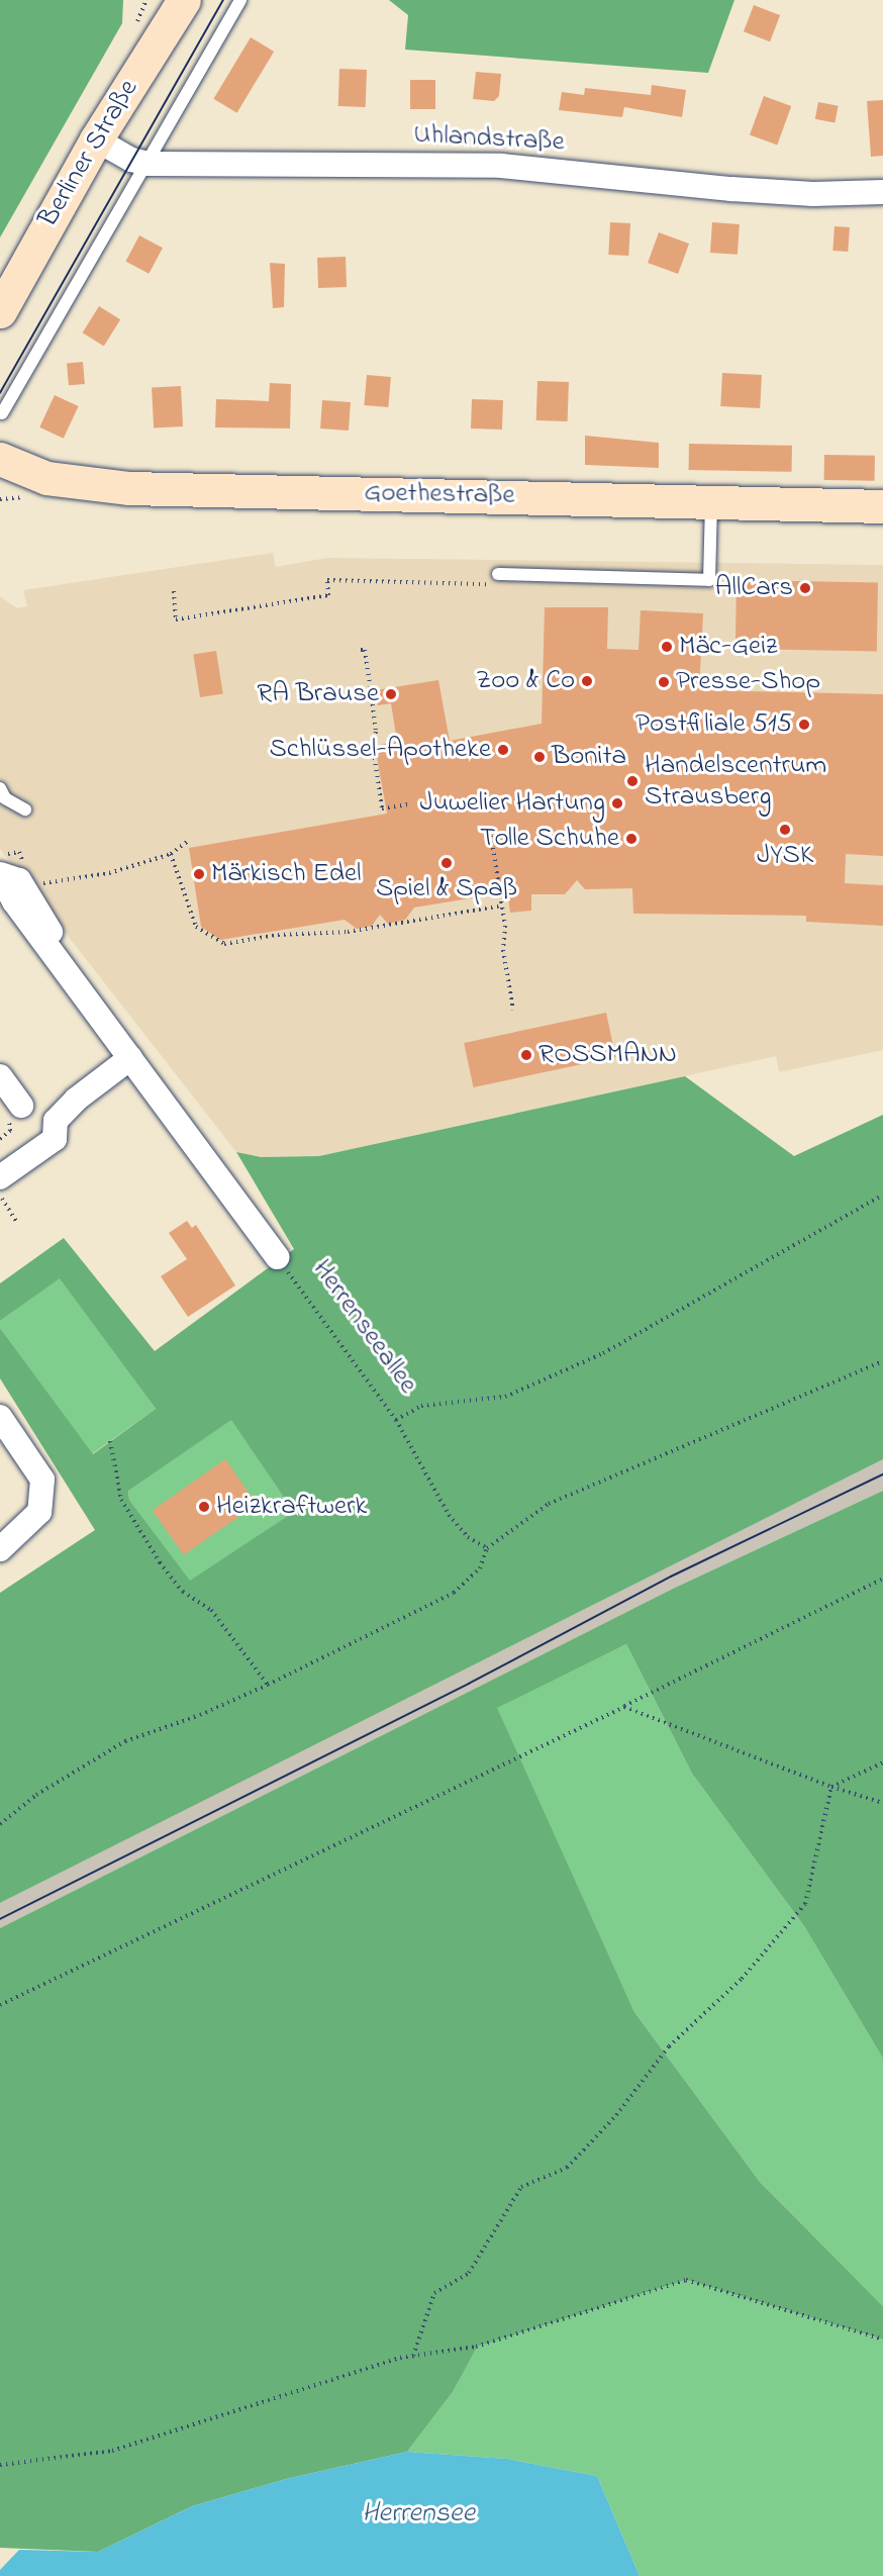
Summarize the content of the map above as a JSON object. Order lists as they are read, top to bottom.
{
  "streets": {
    "street": [
      "Uhlandstraße",
      "Berliner Straße",
      "Goethestraße",
      "Herrenseeallee"
    ]
  },
  "crossings": [
    ["Uhlandstraße", "Berliner Straße"]
  ],
  "water": ["Herrensee"],
  "places": [
    "AllCars",
    "Mäc-Geiz",
    "Zoo & Co",
    "Presse-Shop",
    "RA Brause",
    "Postfiliale 515",
    "Schlüssel-Apotheke",
    "Bonita",
    "Handelscentrum Strausberg",
    "Juwelier Hartung",
    "JYSK",
    "Tolle Schuhe",
    "Spiel & Spaß",
    "Märkisch Edel",
    "ROSSMANN",
    "Heizkraftwerk"
  ]
}
